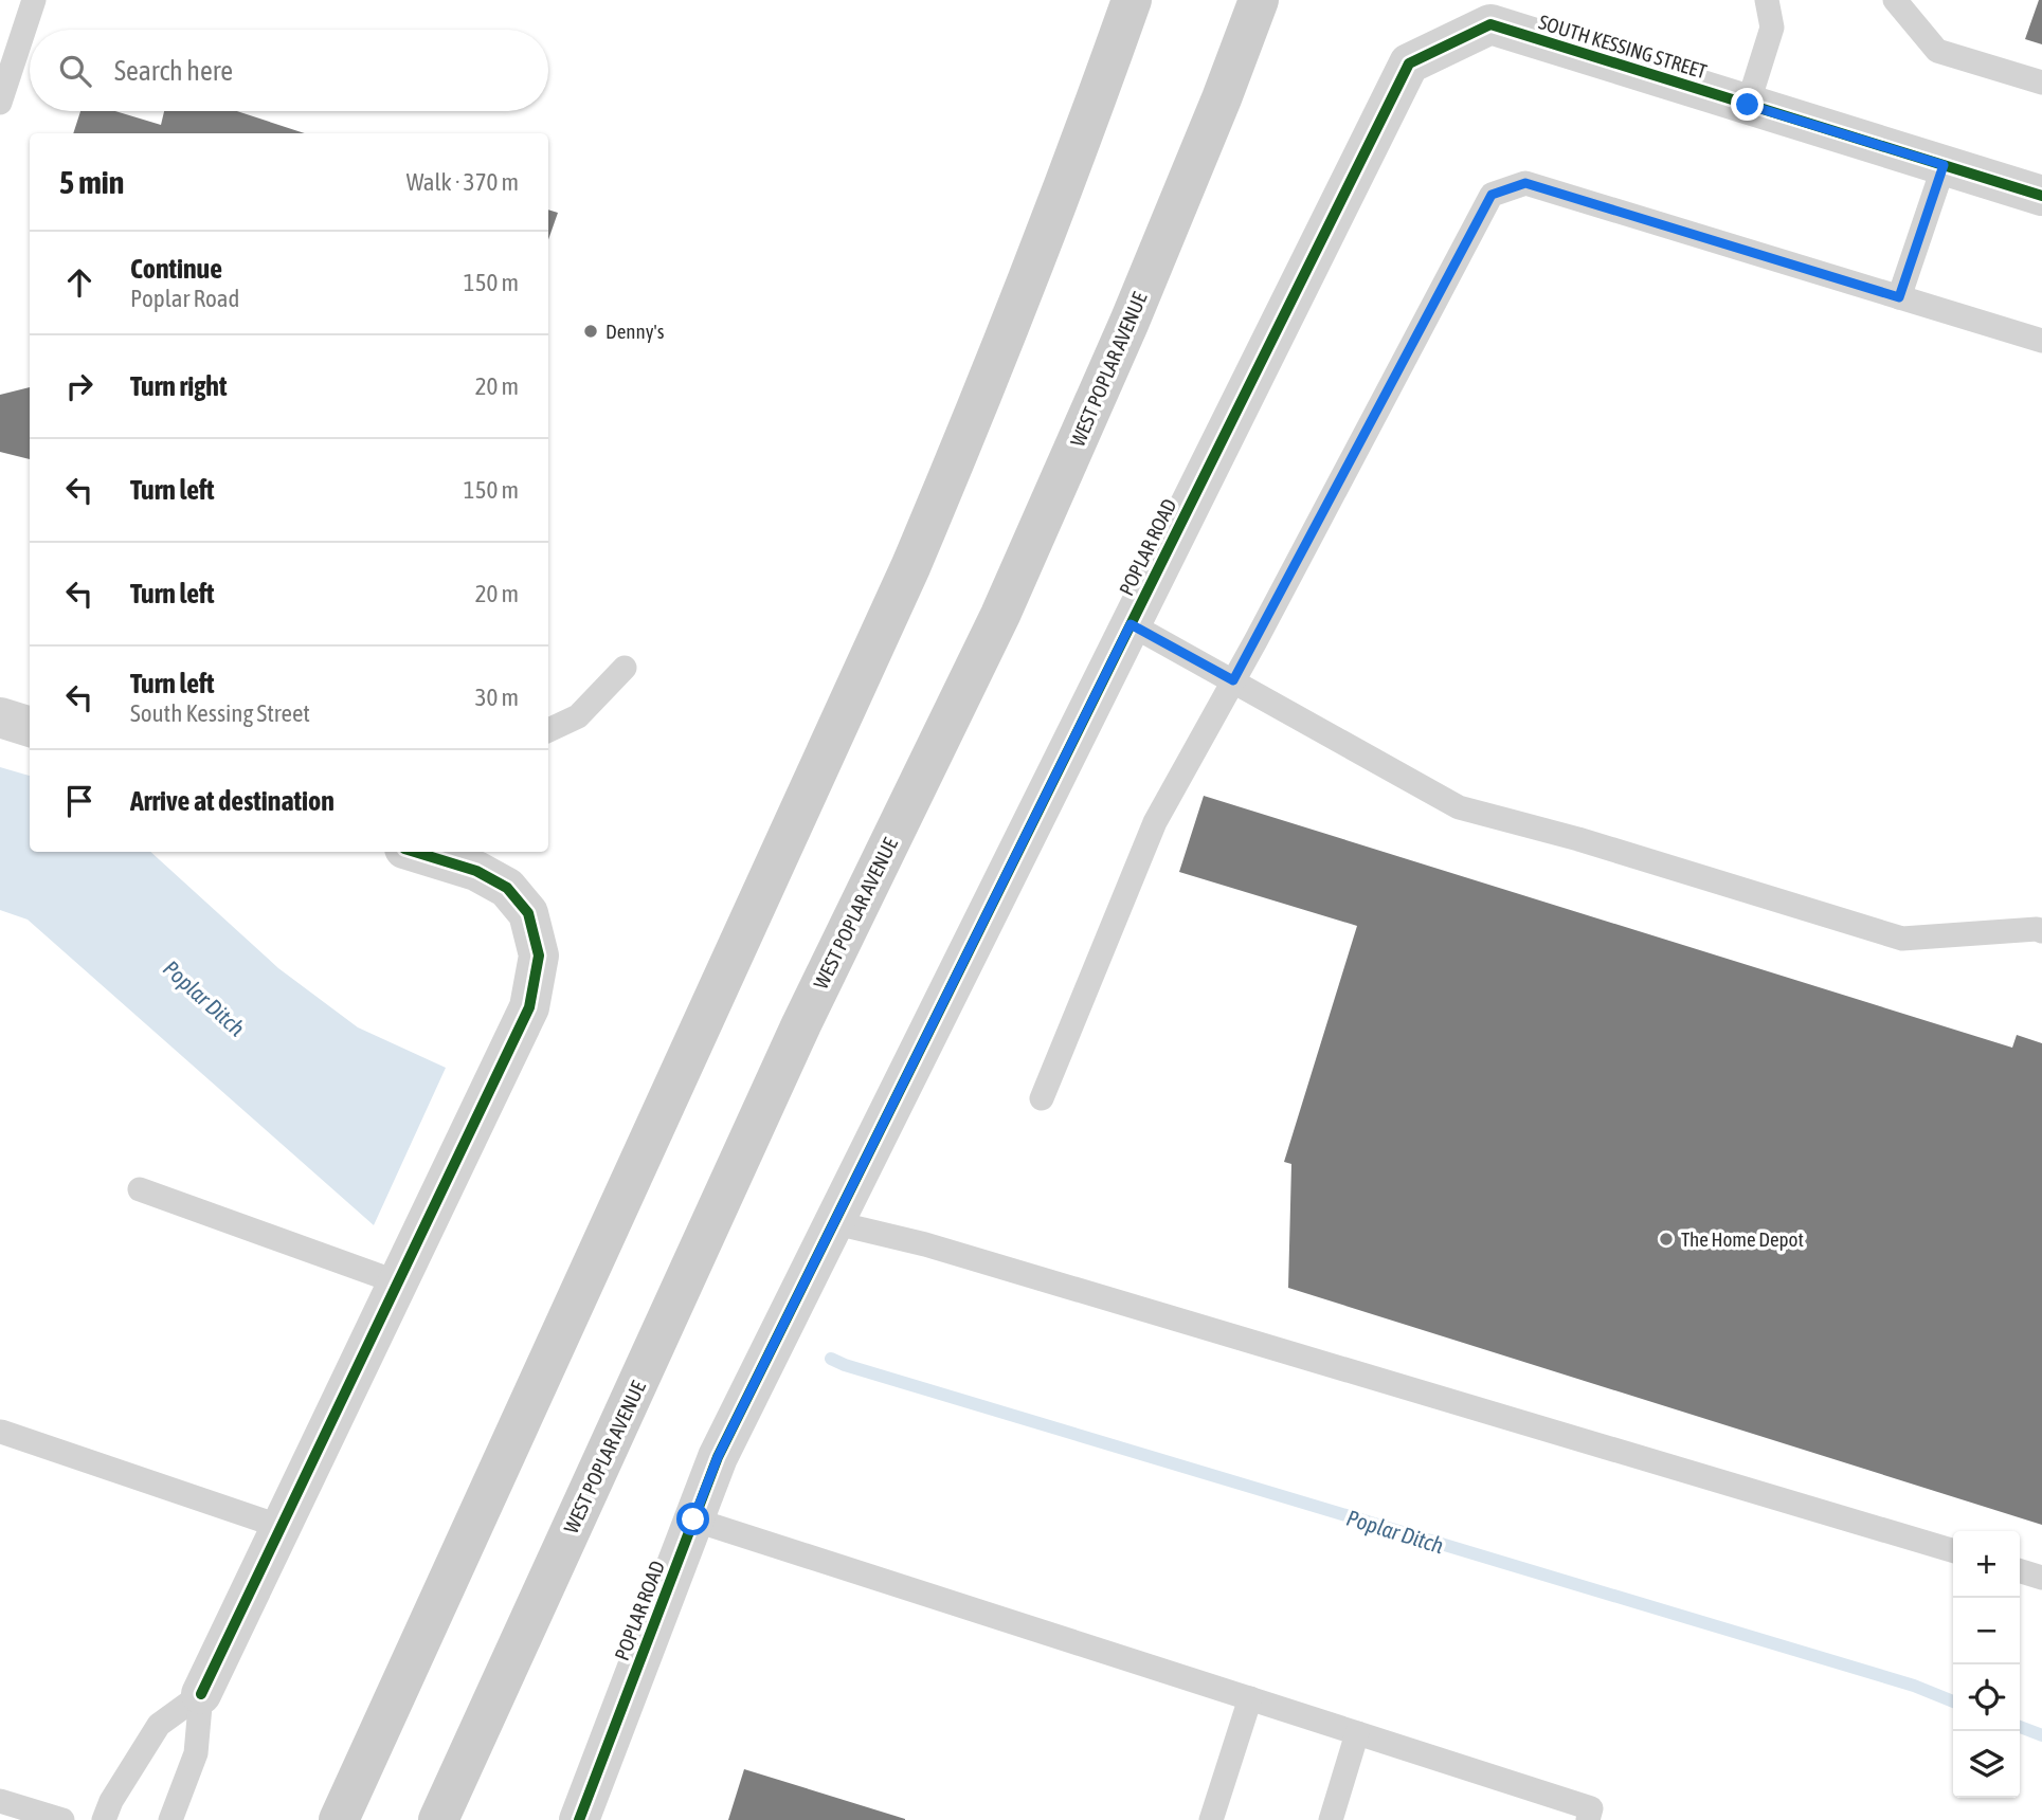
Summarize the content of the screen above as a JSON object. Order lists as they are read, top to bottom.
{
  "streets": {
    "main road": ["WEST POPLAR AVENUE"],
    "street": ["SOUTH KESSING STREET", "POPLAR ROAD"]
  },
  "crossings": [
    ["SOUTH KESSING STREET", "POPLAR ROAD"]
  ],
  "water": ["Poplar Ditch"],
  "places": ["Denny's", "The Home Depot"],
  "page": {
    "search": "Search here",
    "heading": ["5 min", "Walk · 370 m"],
    "list": [
      ["Continue", "Poplar Road", "150 m"],
      ["Turn right", "20 m"],
      ["Turn left", "150 m"],
      ["Turn left", "20 m"],
      ["Turn left", "South Kessing Street", "30 m"],
      "Arrive at destination"
    ],
    "map_buttons": ["+", "−"]
  }
}
